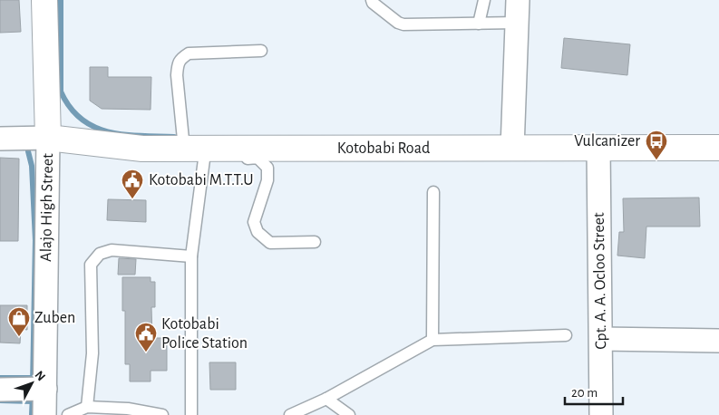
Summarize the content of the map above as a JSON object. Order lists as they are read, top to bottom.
{
  "streets": {
    "street": ["Kotobabi Road", "Alajo High Street", "Cpt. A. A. Ocloo Street"]
  },
  "crossings": [
    ["Kotobabi Road", "Alajo High Street"],
    ["Kotobabi Road", "Cpt. A. A. Ocloo Street"]
  ],
  "places": {
    "bus stop": ["Vulcanizer"],
    "public building": ["Kotobabi M.T.T.U", "Kotobabi Police Station"],
    "shop": ["Zuben"]
  },
  "scale_bar": "20 m",
  "north": "top right"
}
